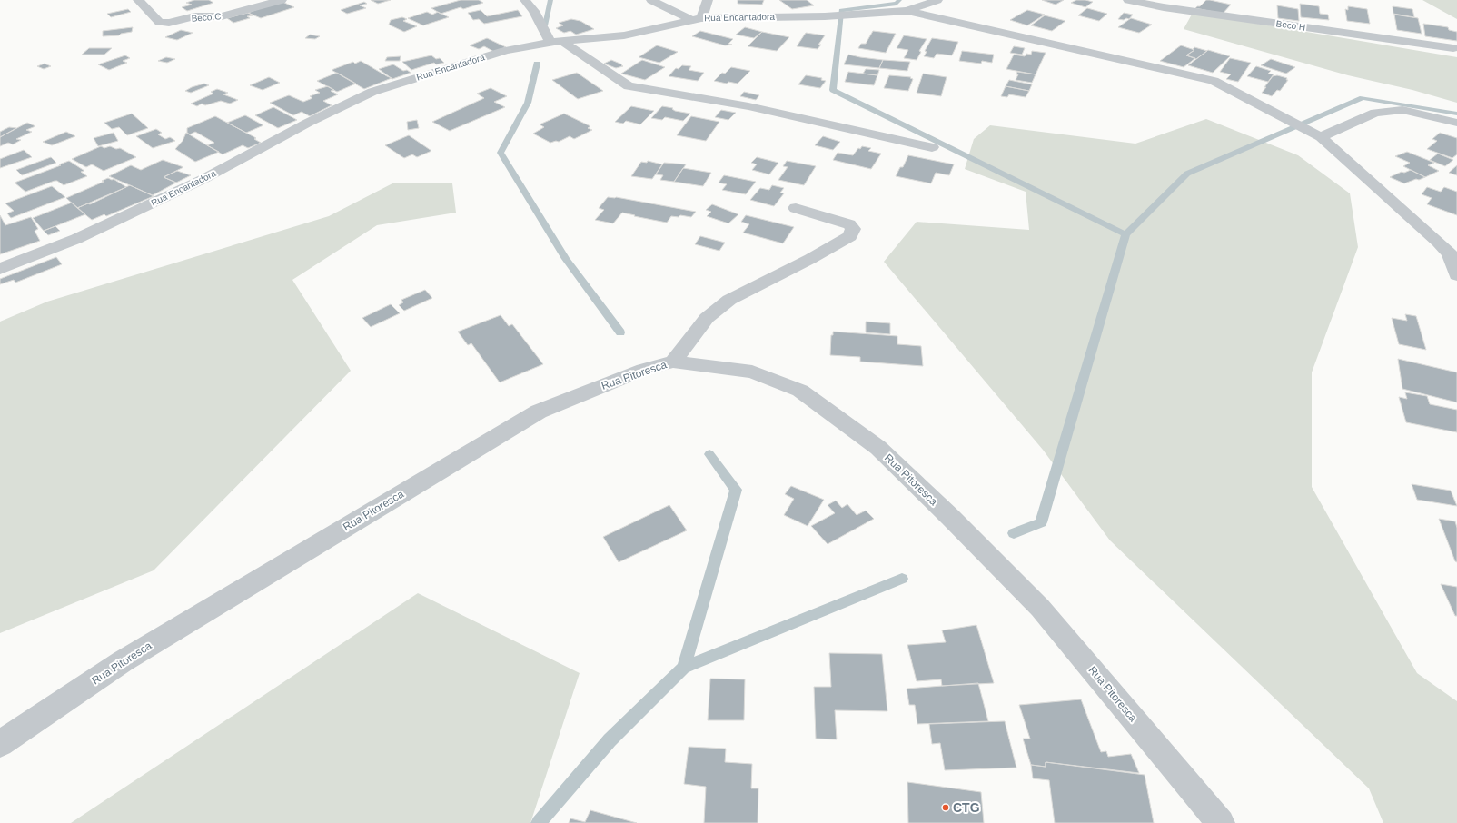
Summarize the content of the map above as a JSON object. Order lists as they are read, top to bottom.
{
  "streets": {
    "street": [
      "Beco C",
      "Rua Encantadora",
      "Beco H",
      "Rua Pitoresca"
    ]
  },
  "places": ["CTG"]
}
